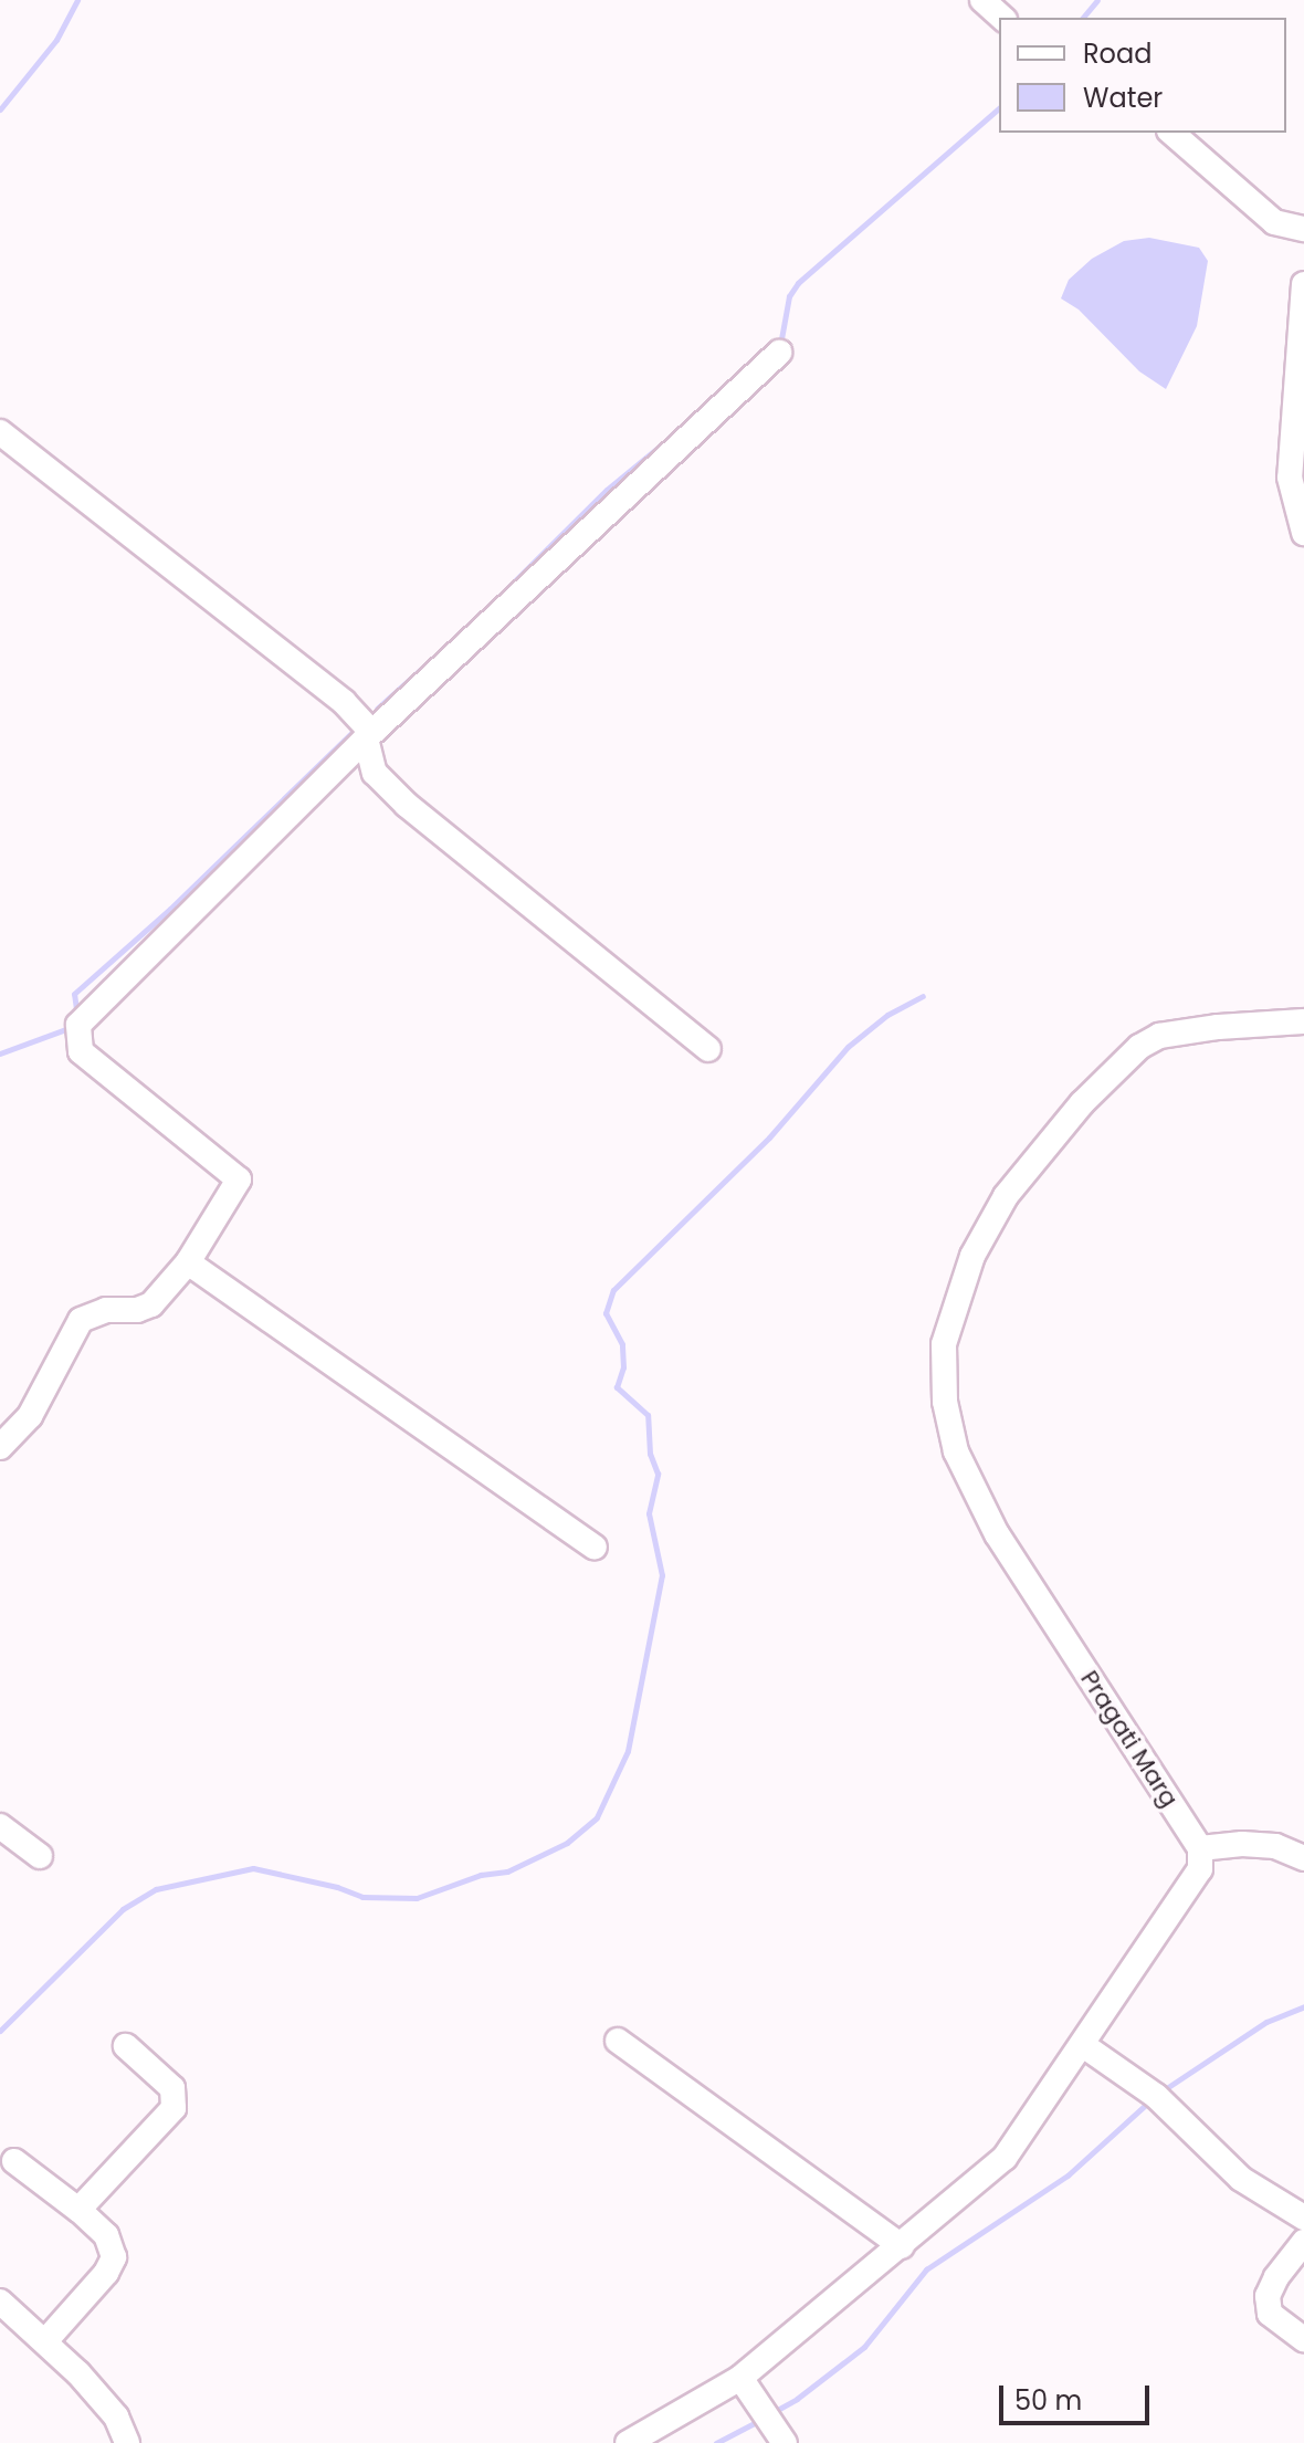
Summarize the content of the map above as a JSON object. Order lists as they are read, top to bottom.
{
  "streets": {
    "street": ["Pragati Marg"]
  },
  "legend": ["Road", "Water"],
  "scale_bar": "50 m"
}
